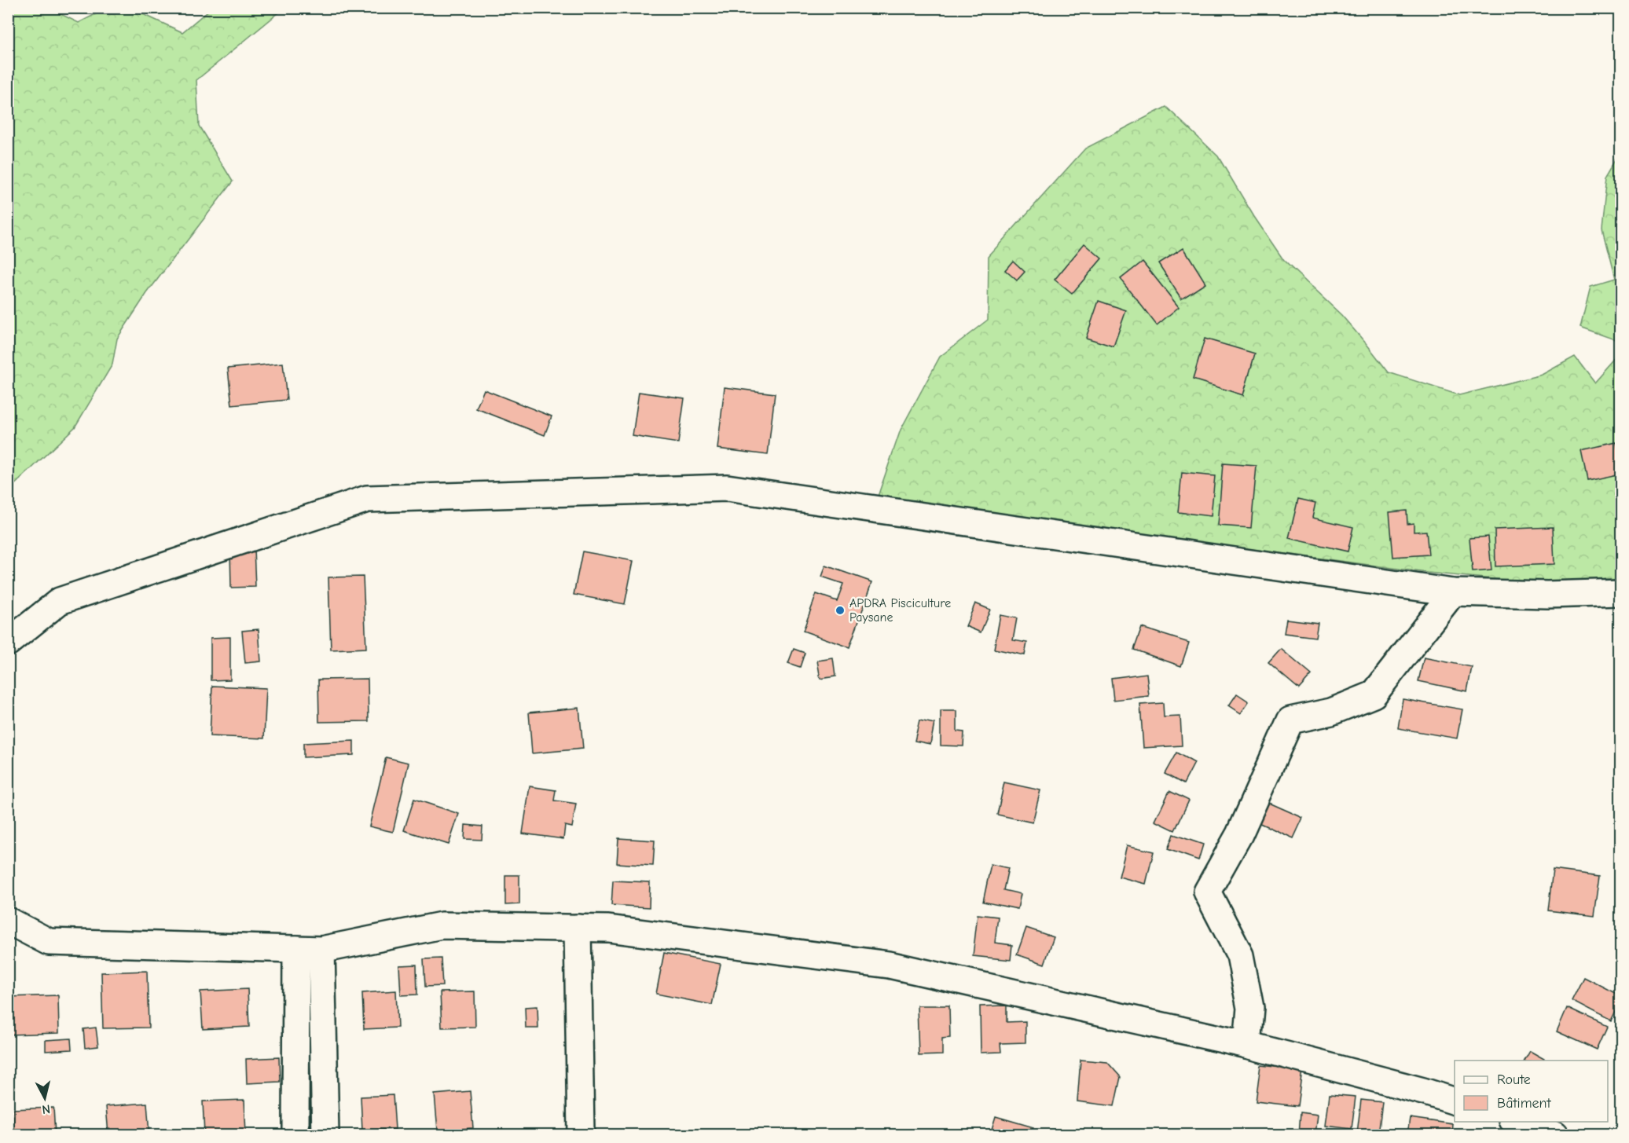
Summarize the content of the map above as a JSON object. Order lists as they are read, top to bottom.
{
  "places": ["APDRA Pisciculture Paysane"],
  "legend": ["Route", "Bâtiment"],
  "north": "bottom"
}
